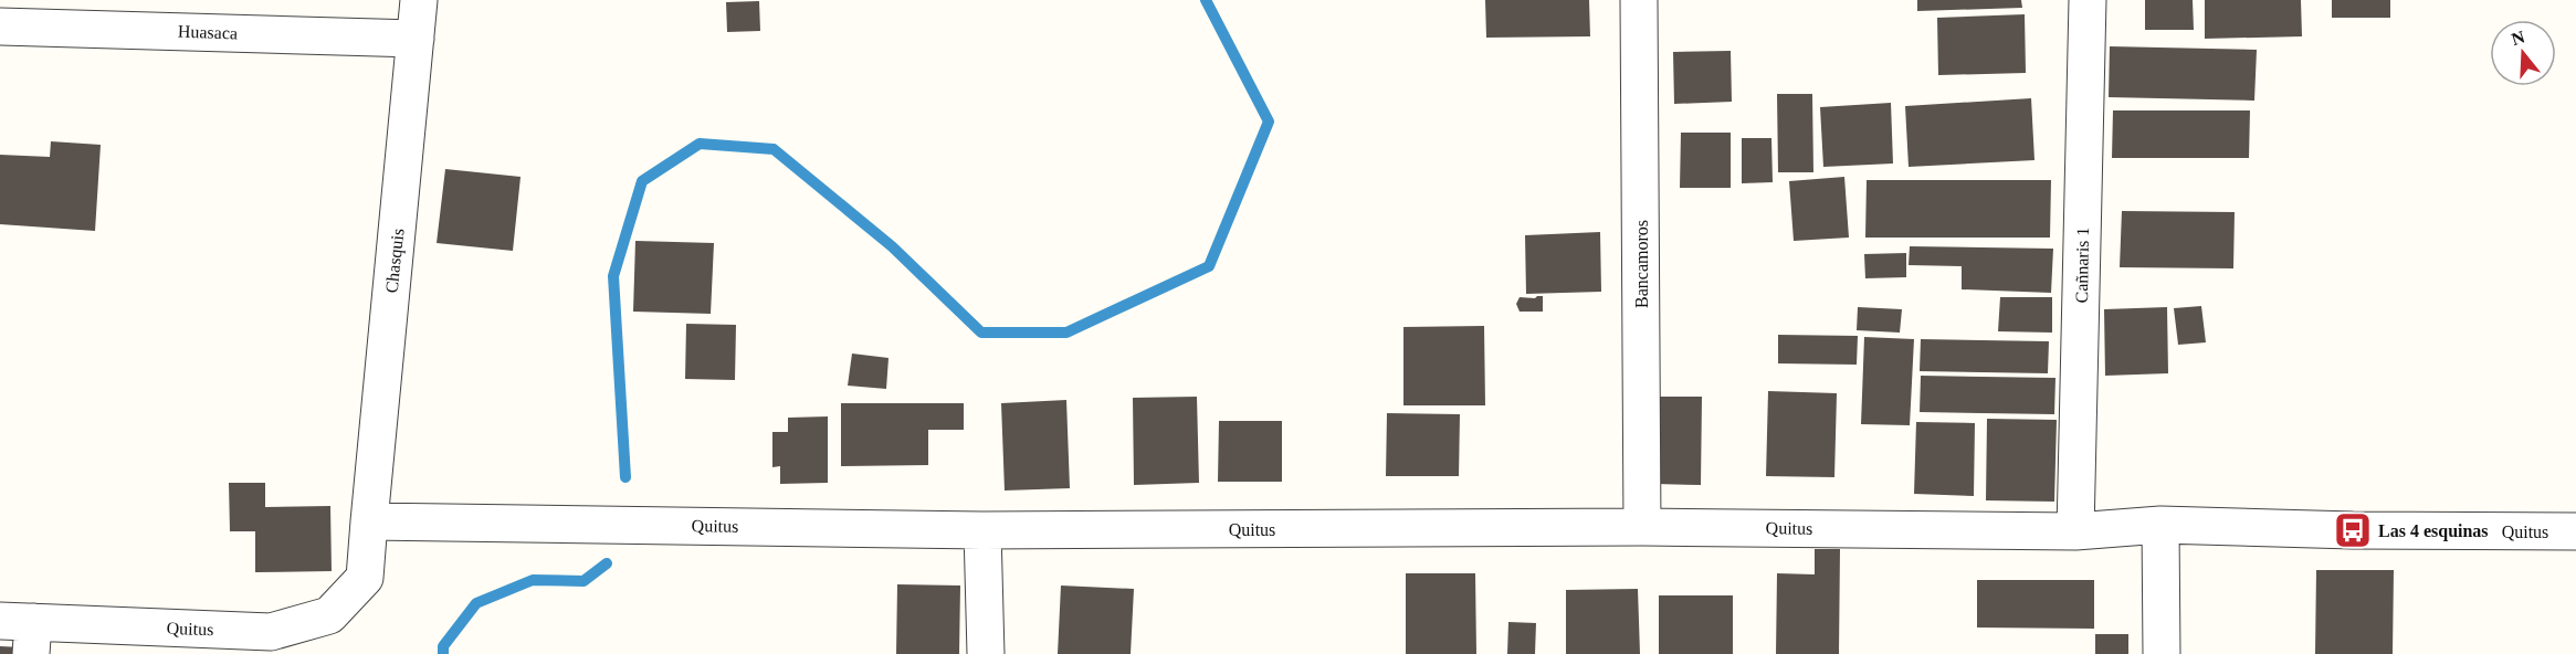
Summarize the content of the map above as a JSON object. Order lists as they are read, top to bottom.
{
  "streets": {
    "street": [
      "Huasaca",
      "Chasquis",
      "Bancamoros",
      "Cañnaris 1",
      "Quitus"
    ]
  },
  "crossings": [
    ["Huasaca", "Chasquis"],
    ["Chasquis", "Quitus"],
    ["Bancamoros", "Quitus"],
    ["Cañnaris 1", "Quitus"]
  ],
  "places": {
    "bus stop": ["Las 4 esquinas"]
  },
  "north": "top"
}
